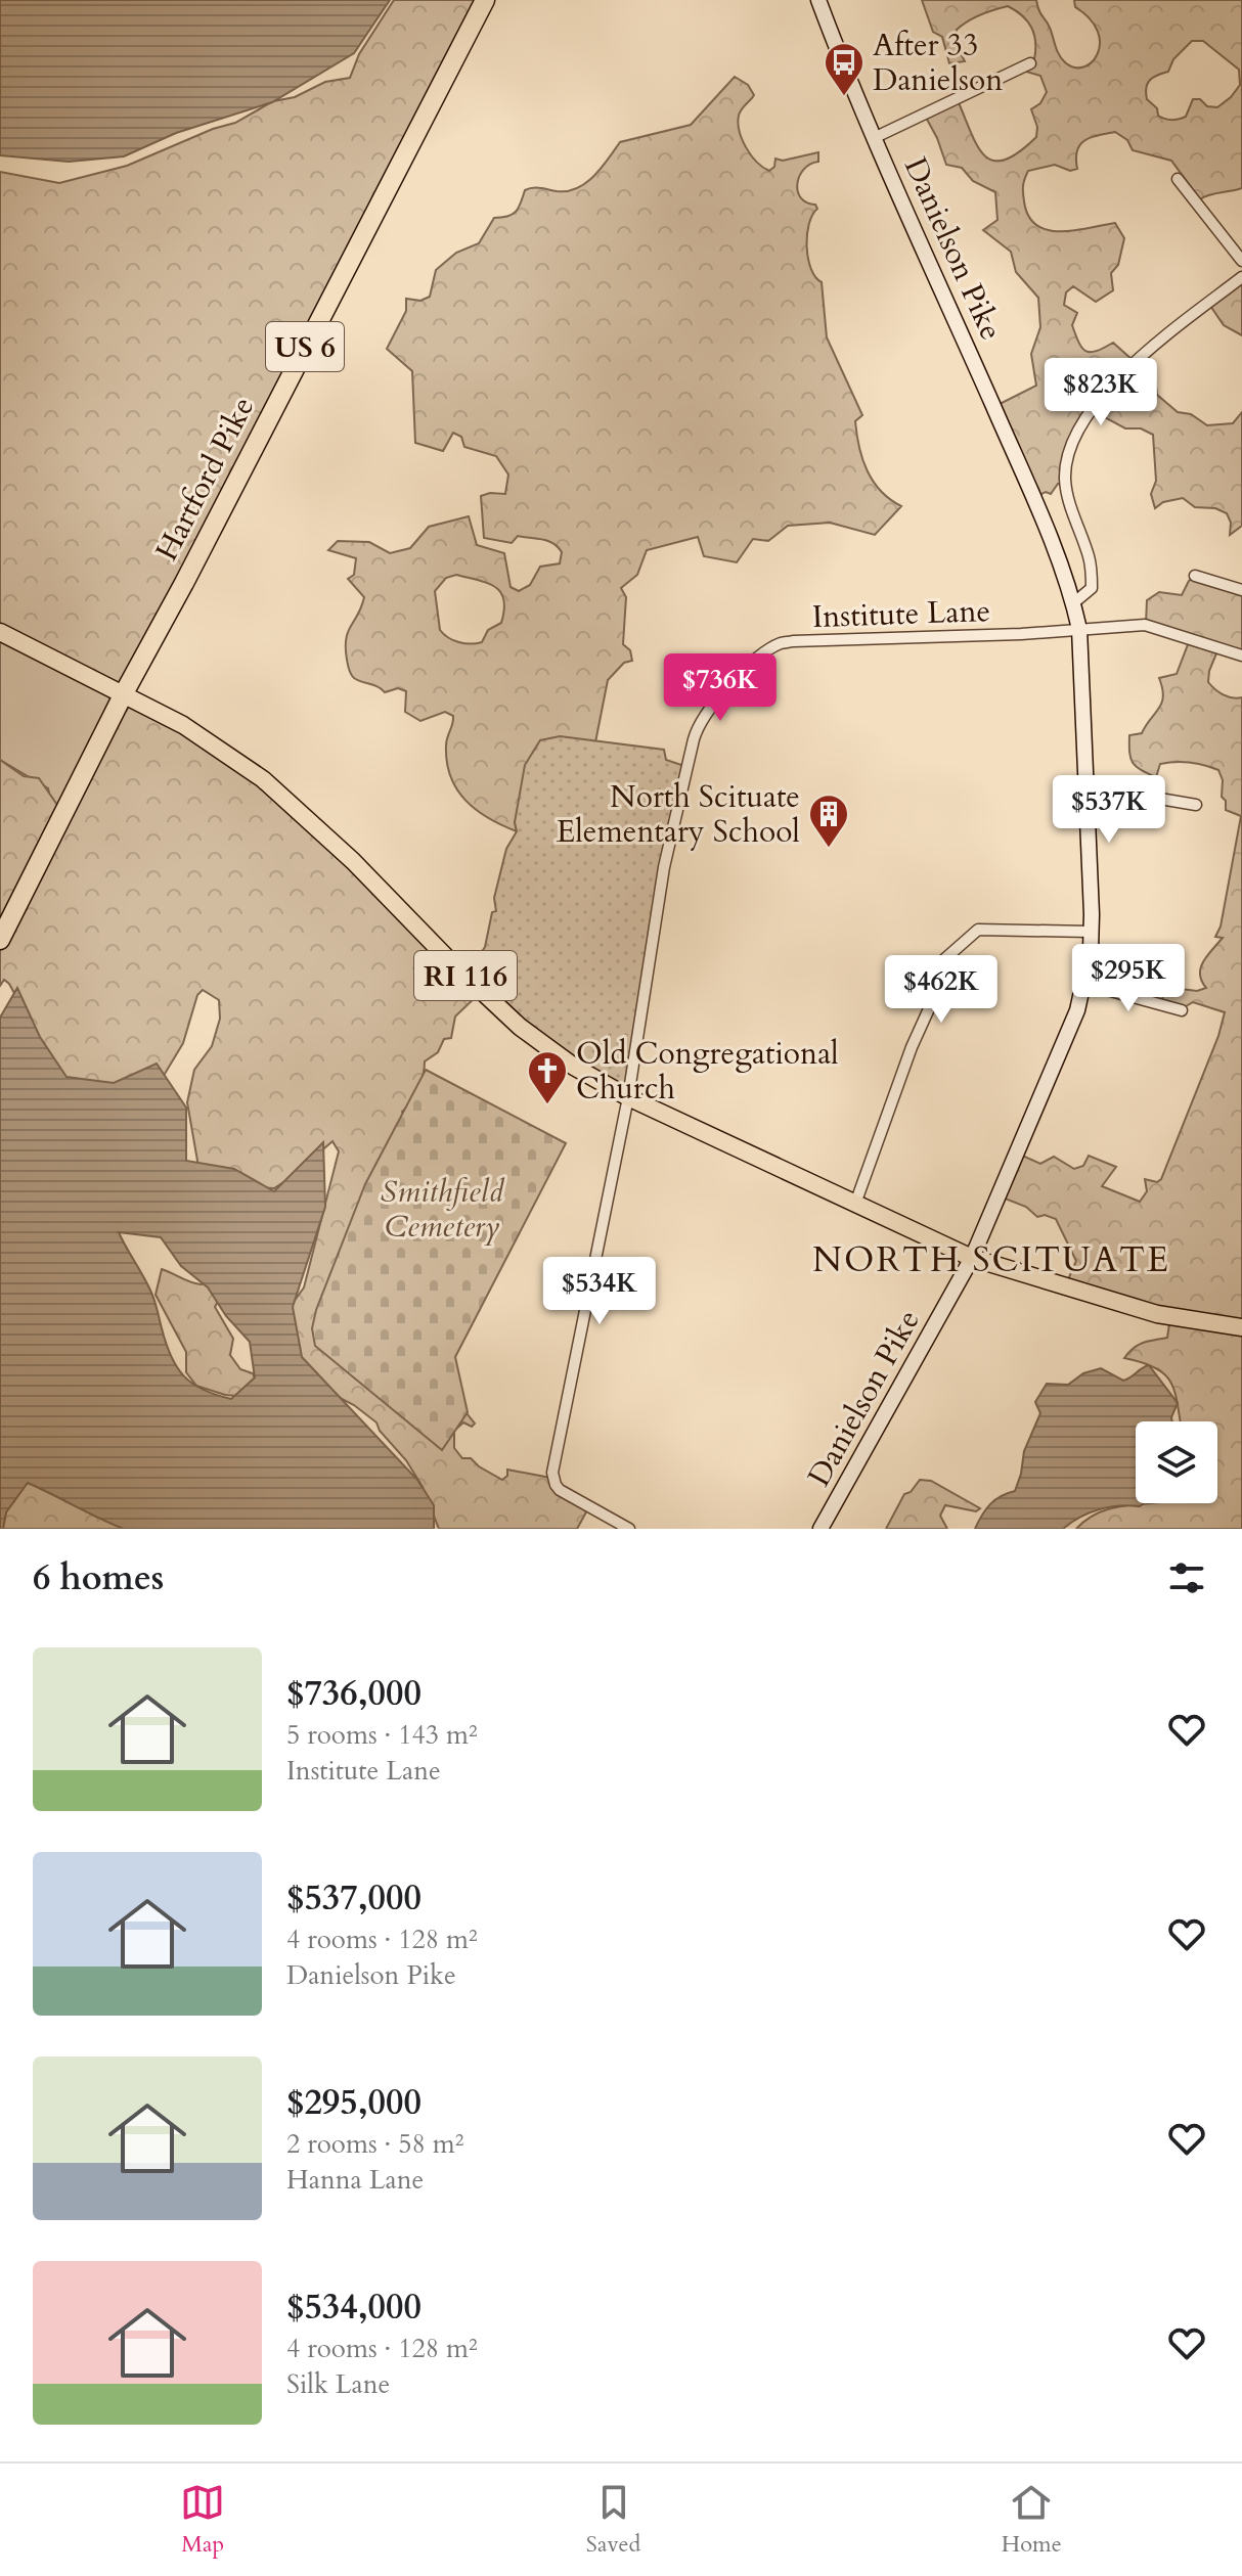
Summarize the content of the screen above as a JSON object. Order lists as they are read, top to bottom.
{
  "streets": {
    "highway": ["US 6", "Hartford Pike"],
    "main road": ["Danielson Pike", "RI 116"],
    "street": ["Institute Lane"]
  },
  "crossings": [
    ["Danielson Pike", "Institute Lane"],
    ["Danielson Pike", "RI 116"],
    ["Hartford Pike", "RI 116"],
    ["Institute Lane", "RI 116"]
  ],
  "districts": ["NORTH SCITUATE"],
  "parks": ["Smithfield Cemetery"],
  "places": {
    "bus stop": ["After 33 Danielson"],
    "building": ["North Scituate Elementary School"],
    "church": ["Old Congregational Church"]
  },
  "page": {
    "price": [
      "$823K",
      "$736K",
      "$537K",
      "$295K",
      "$462K",
      "$534K"
    ],
    "heading": "6 homes",
    "list": [
      {
        "name": "$736,000",
        "note": "5 rooms · 143 m² · Institute Lane"
      },
      {
        "name": "$537,000",
        "note": "4 rooms · 128 m² · Danielson Pike"
      },
      {
        "name": "$295,000",
        "note": "2 rooms · 58 m² · Hanna Lane"
      },
      {
        "name": "$534,000",
        "note": "4 rooms · 128 m² · Silk Lane"
      }
    ],
    "tabs": ["Map", "Saved", "Home"]
  }
}
